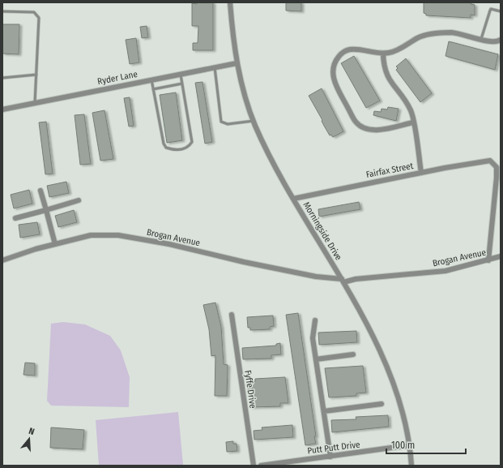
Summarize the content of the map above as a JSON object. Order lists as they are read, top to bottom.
{
  "streets": {
    "street": [
      "Ryder Lane",
      "Fairfax Street",
      "Morningside Drive",
      "Brogan Avenue",
      "Fyffe Drive",
      "Putt Putt Drive"
    ]
  },
  "crossings": [
    ["Ryder Lane", "Morningside Drive"],
    ["Fairfax Street", "Morningside Drive"],
    ["Fairfax Street", "Brogan Avenue"],
    ["Morningside Drive", "Brogan Avenue"],
    ["Morningside Drive", "Putt Putt Drive"]
  ],
  "scale_bar": "100 m",
  "north": "top"
}
